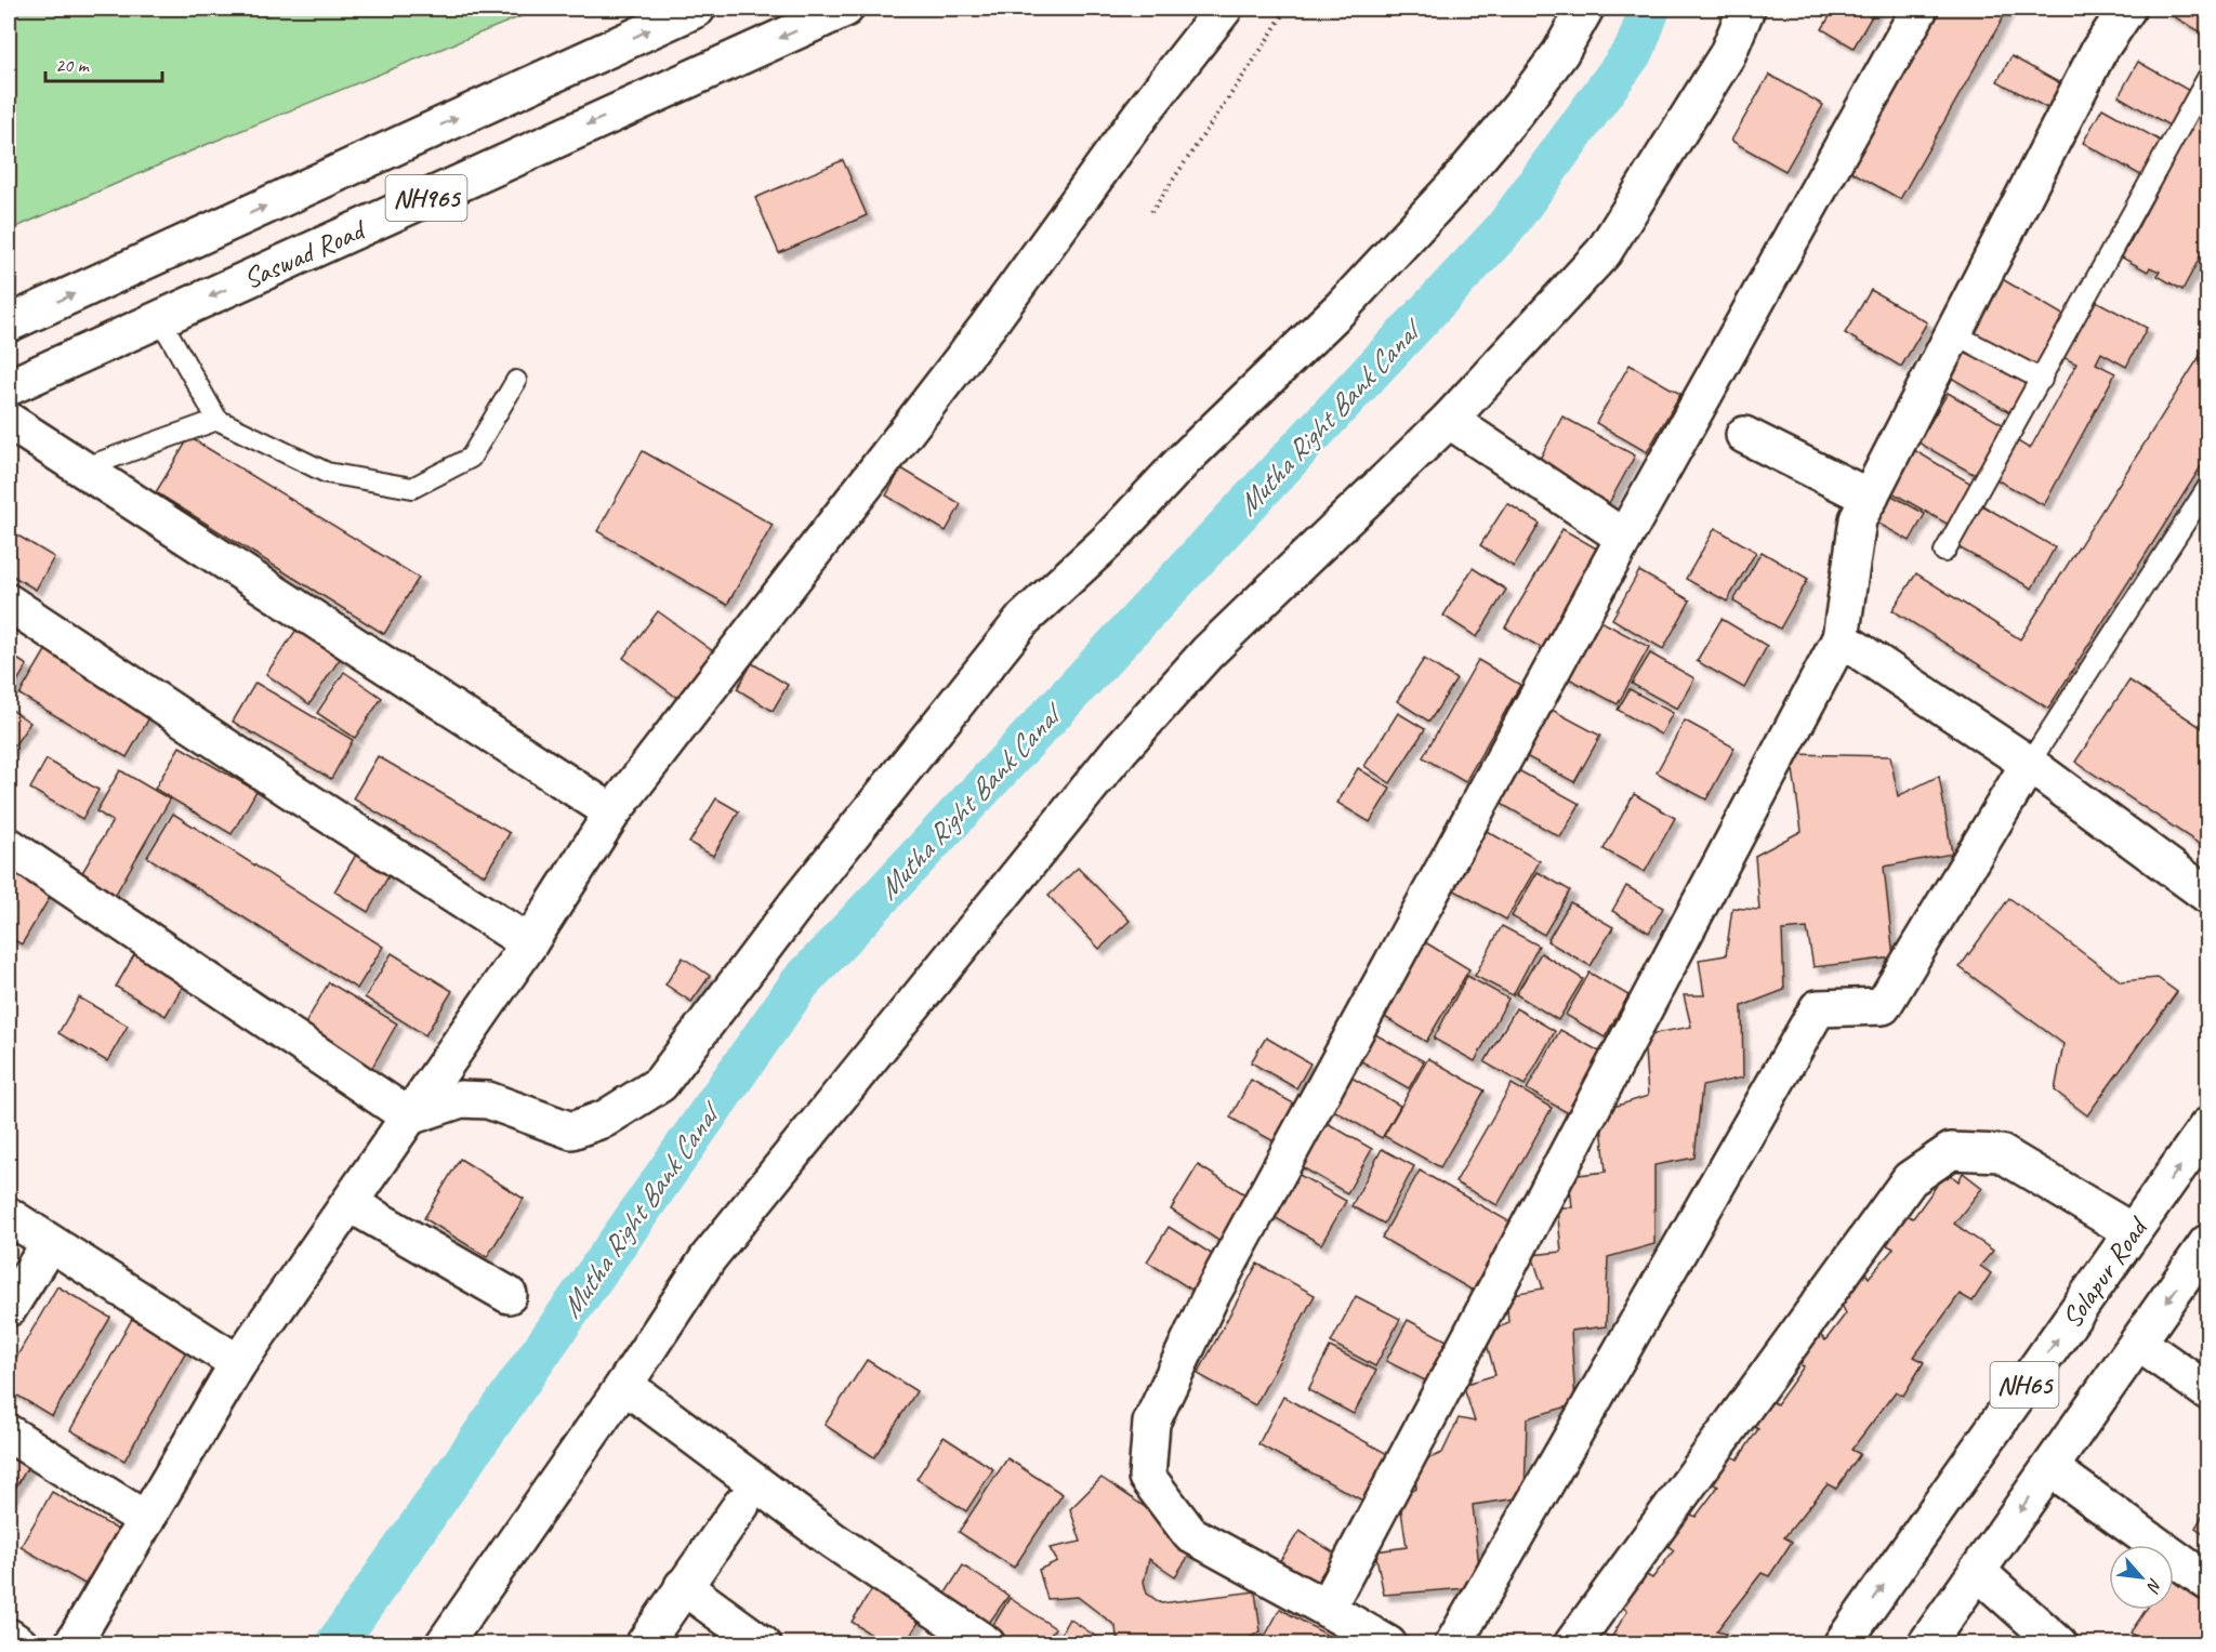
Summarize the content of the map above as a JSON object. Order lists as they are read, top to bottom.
{
  "streets": {
    "main road": [
      "NH965",
      "Saswad Road",
      "Solapur Road",
      "NH65"
    ]
  },
  "water": ["Mutha Right Bank Canal"],
  "scale_bar": "20 m",
  "north": "bottom right"
}
